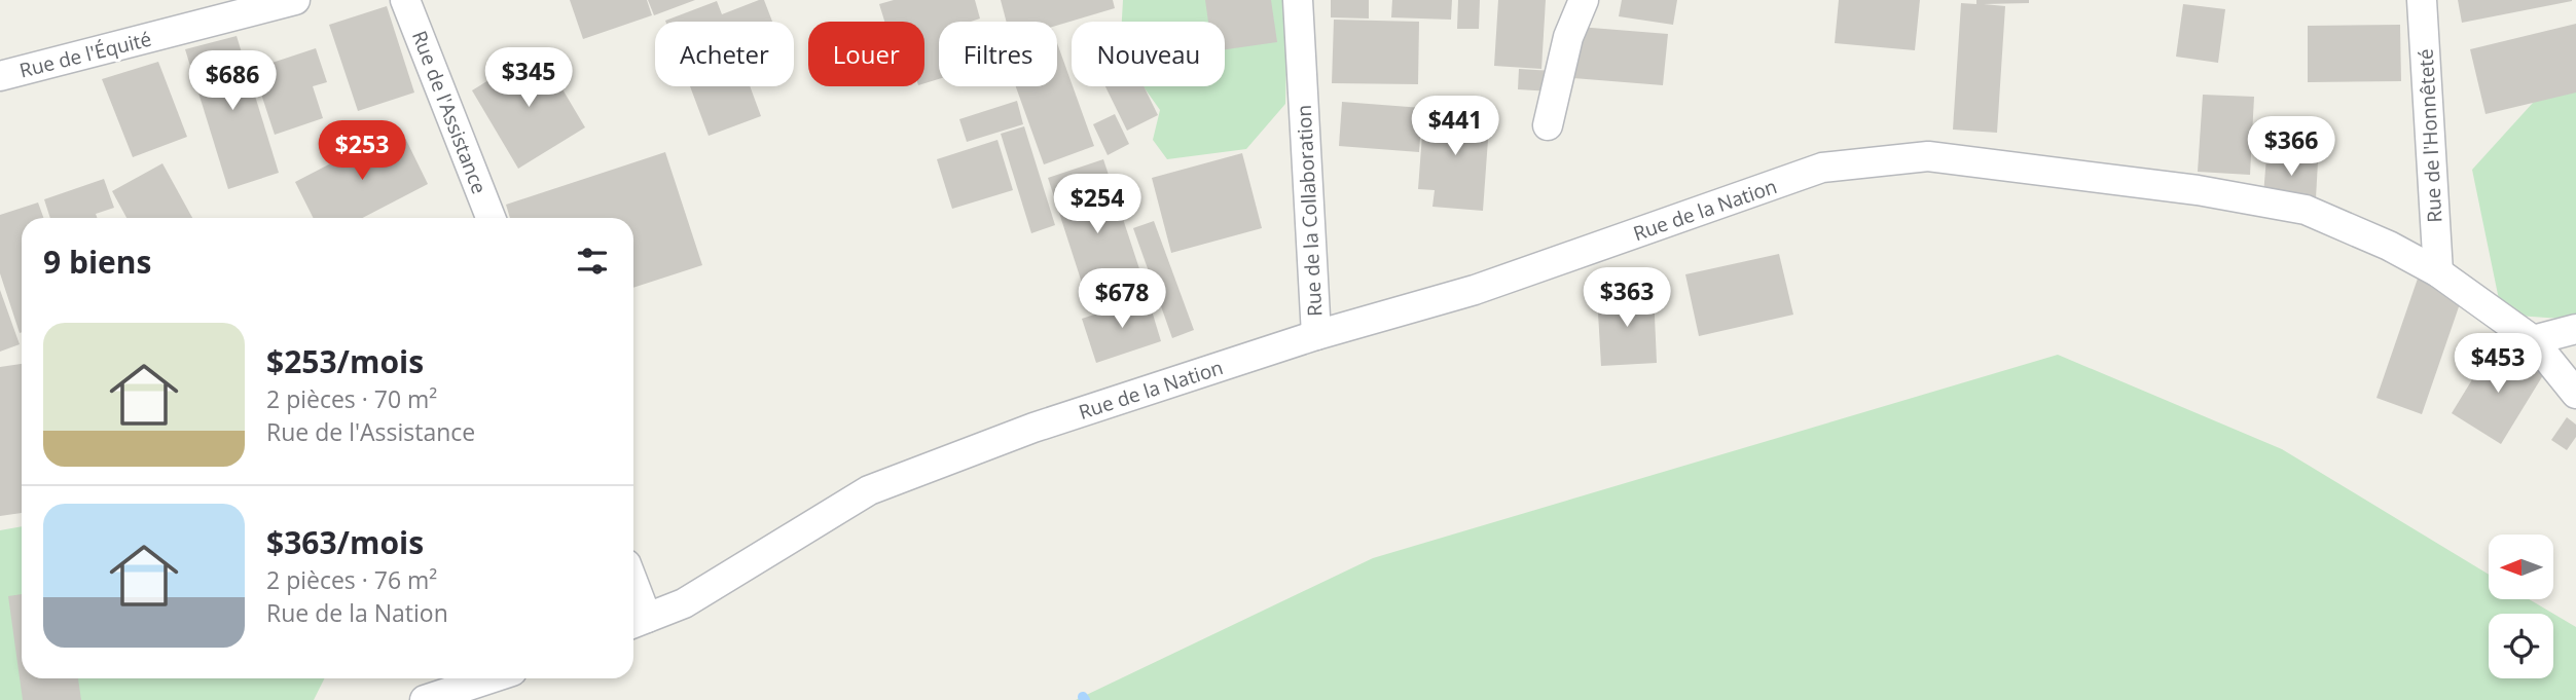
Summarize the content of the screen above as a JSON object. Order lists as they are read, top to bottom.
{
  "streets": {
    "street": [
      "Rue de l'Équité",
      "Rue de l'Assistance",
      "Rue de l'Honnêteté",
      "Rue de la Nation",
      "Rue de la Collaboration"
    ]
  },
  "crossings": [
    ["Rue de l'Honnêteté", "Rue de la Nation"],
    ["Rue de la Nation", "Rue de la Collaboration"]
  ],
  "north": "left",
  "page": {
    "chip": [
      "Acheter",
      "Louer",
      "Filtres",
      "Nouveau"
    ],
    "price": [
      "$345",
      "$686",
      "$441",
      "$366",
      "$253",
      "$254",
      "$363",
      "$678",
      "$453"
    ],
    "heading": "9 biens",
    "list": [
      {
        "name": "$253/mois",
        "note": "2 pièces · 70 m² · Rue de l'Assistance"
      },
      {
        "name": "$363/mois",
        "note": "2 pièces · 76 m² · Rue de la Nation"
      }
    ]
  }
}
